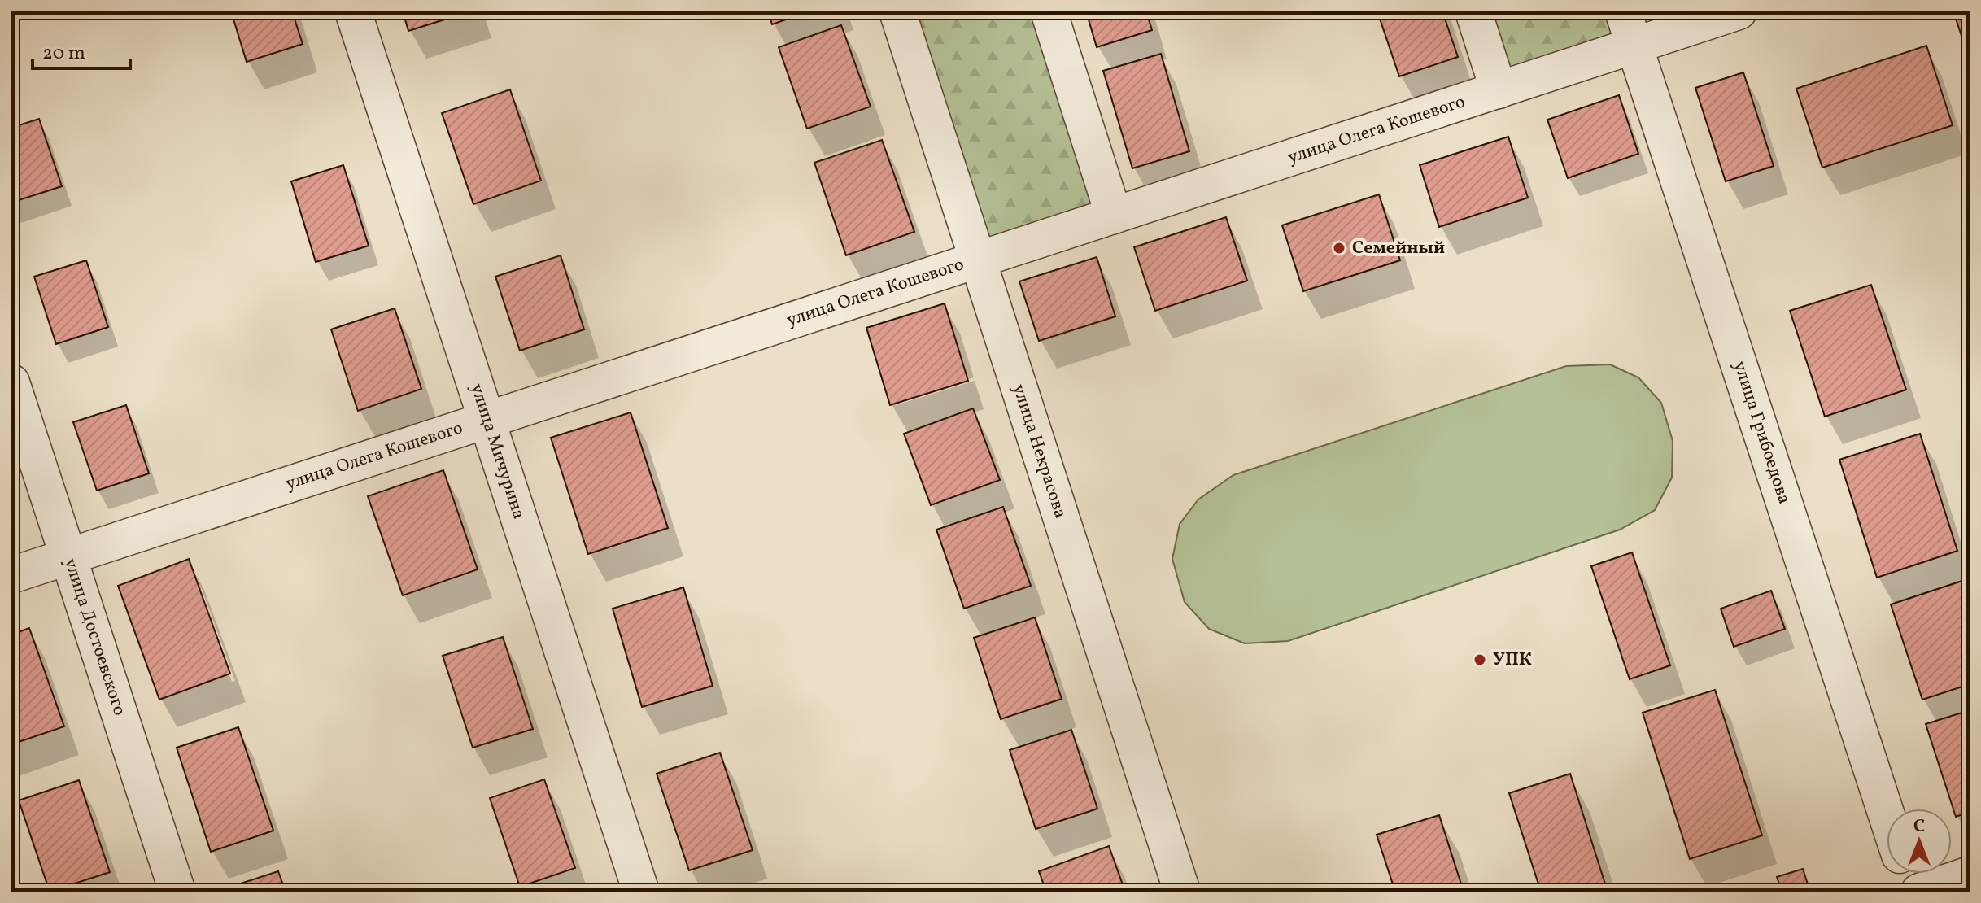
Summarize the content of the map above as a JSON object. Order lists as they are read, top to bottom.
{
  "streets": {
    "street": [
      "улица Олега Кошевого",
      "улица Грибоедова",
      "улица Мичурина",
      "улица Некрасова",
      "улица Достоевского"
    ]
  },
  "crossings": [
    ["улица Олега Кошевого", "улица Грибоедова"],
    ["улица Олега Кошевого", "улица Мичурина"],
    ["улица Олега Кошевого", "улица Некрасова"],
    ["улица Олега Кошевого", "улица Достоевского"]
  ],
  "places": ["Семейный", "УПК"],
  "scale_bar": "20 m",
  "north": "top"
}
